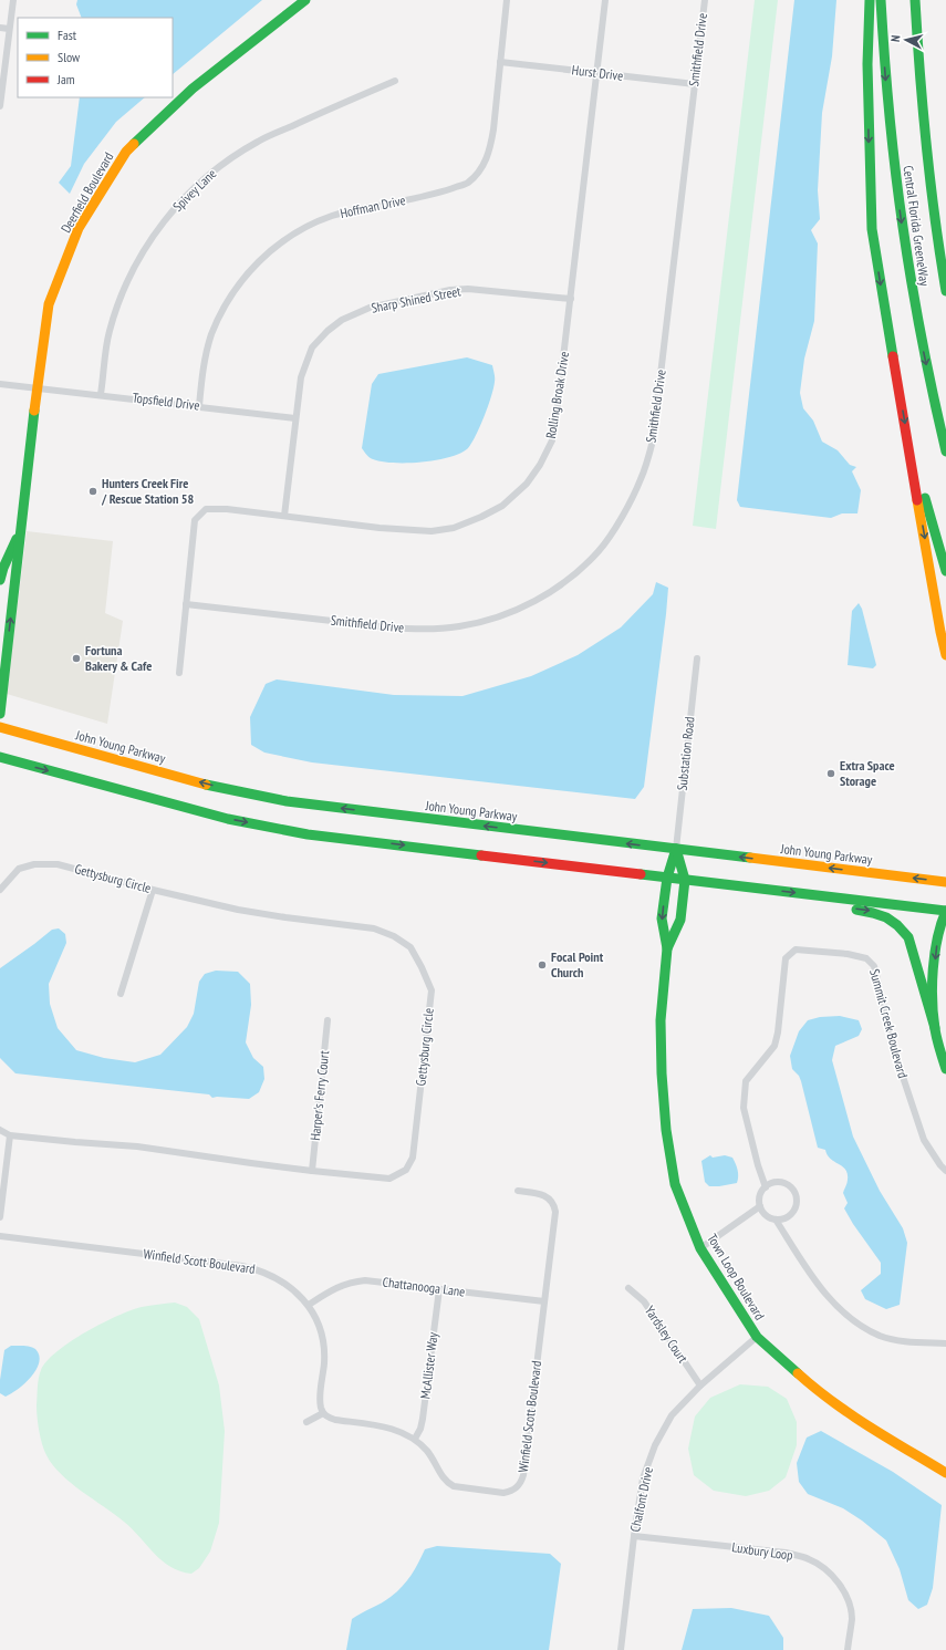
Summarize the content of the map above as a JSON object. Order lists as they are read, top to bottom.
{
  "streets": {
    "main road": [
      "Deerfield Boulevard",
      "Central Florida GreeneWay",
      "John Young Parkway",
      "Town Loop Boulevard"
    ],
    "street": [
      "Smithfield Drive",
      "Hurst Drive",
      "Spivey Lane",
      "Hoffman Drive",
      "Sharp Shined Street",
      "Rolling Broak Drive",
      "Topsfield Drive",
      "Substation Road",
      "Gettysburg Circle",
      "Summit Creek Boulevard",
      "Harper's Ferry Court",
      "Winfield Scott Boulevard",
      "Chattanooga Lane",
      "Yardsley Court",
      "McAllister Way",
      "Chalfont Drive",
      "Luxbury Loop"
    ]
  },
  "crossings": [
    ["Smithfield Drive", "Hurst Drive"],
    ["Smithfield Drive", "Rolling Broak Drive"],
    ["Hurst Drive", "Hoffman Drive"],
    ["Hurst Drive", "Rolling Broak Drive"],
    ["Spivey Lane", "Topsfield Drive"],
    ["Deerfield Boulevard", "Topsfield Drive"],
    ["Hoffman Drive", "Topsfield Drive"],
    ["Sharp Shined Street", "Rolling Broak Drive"],
    ["Sharp Shined Street", "Topsfield Drive"],
    ["John Young Parkway", "Substation Road"],
    ["John Young Parkway", "Town Loop Boulevard"],
    ["Substation Road", "Town Loop Boulevard"],
    ["Gettysburg Circle", "Harper's Ferry Court"],
    ["Winfield Scott Boulevard", "Chattanooga Lane"],
    ["Winfield Scott Boulevard", "McAllister Way"],
    ["Town Loop Boulevard", "Chalfont Drive"],
    ["Chattanooga Lane", "McAllister Way"],
    ["Yardsley Court", "Chalfont Drive"],
    ["Chalfont Drive", "Luxbury Loop"]
  ],
  "places": [
    "Hunters Creek Fire / Rescue Station 58",
    "Fortuna Bakery & Cafe",
    "Extra Space Storage",
    "Focal Point Church"
  ],
  "legend": ["Fast", "Slow", "Jam"],
  "north": "left"
}
